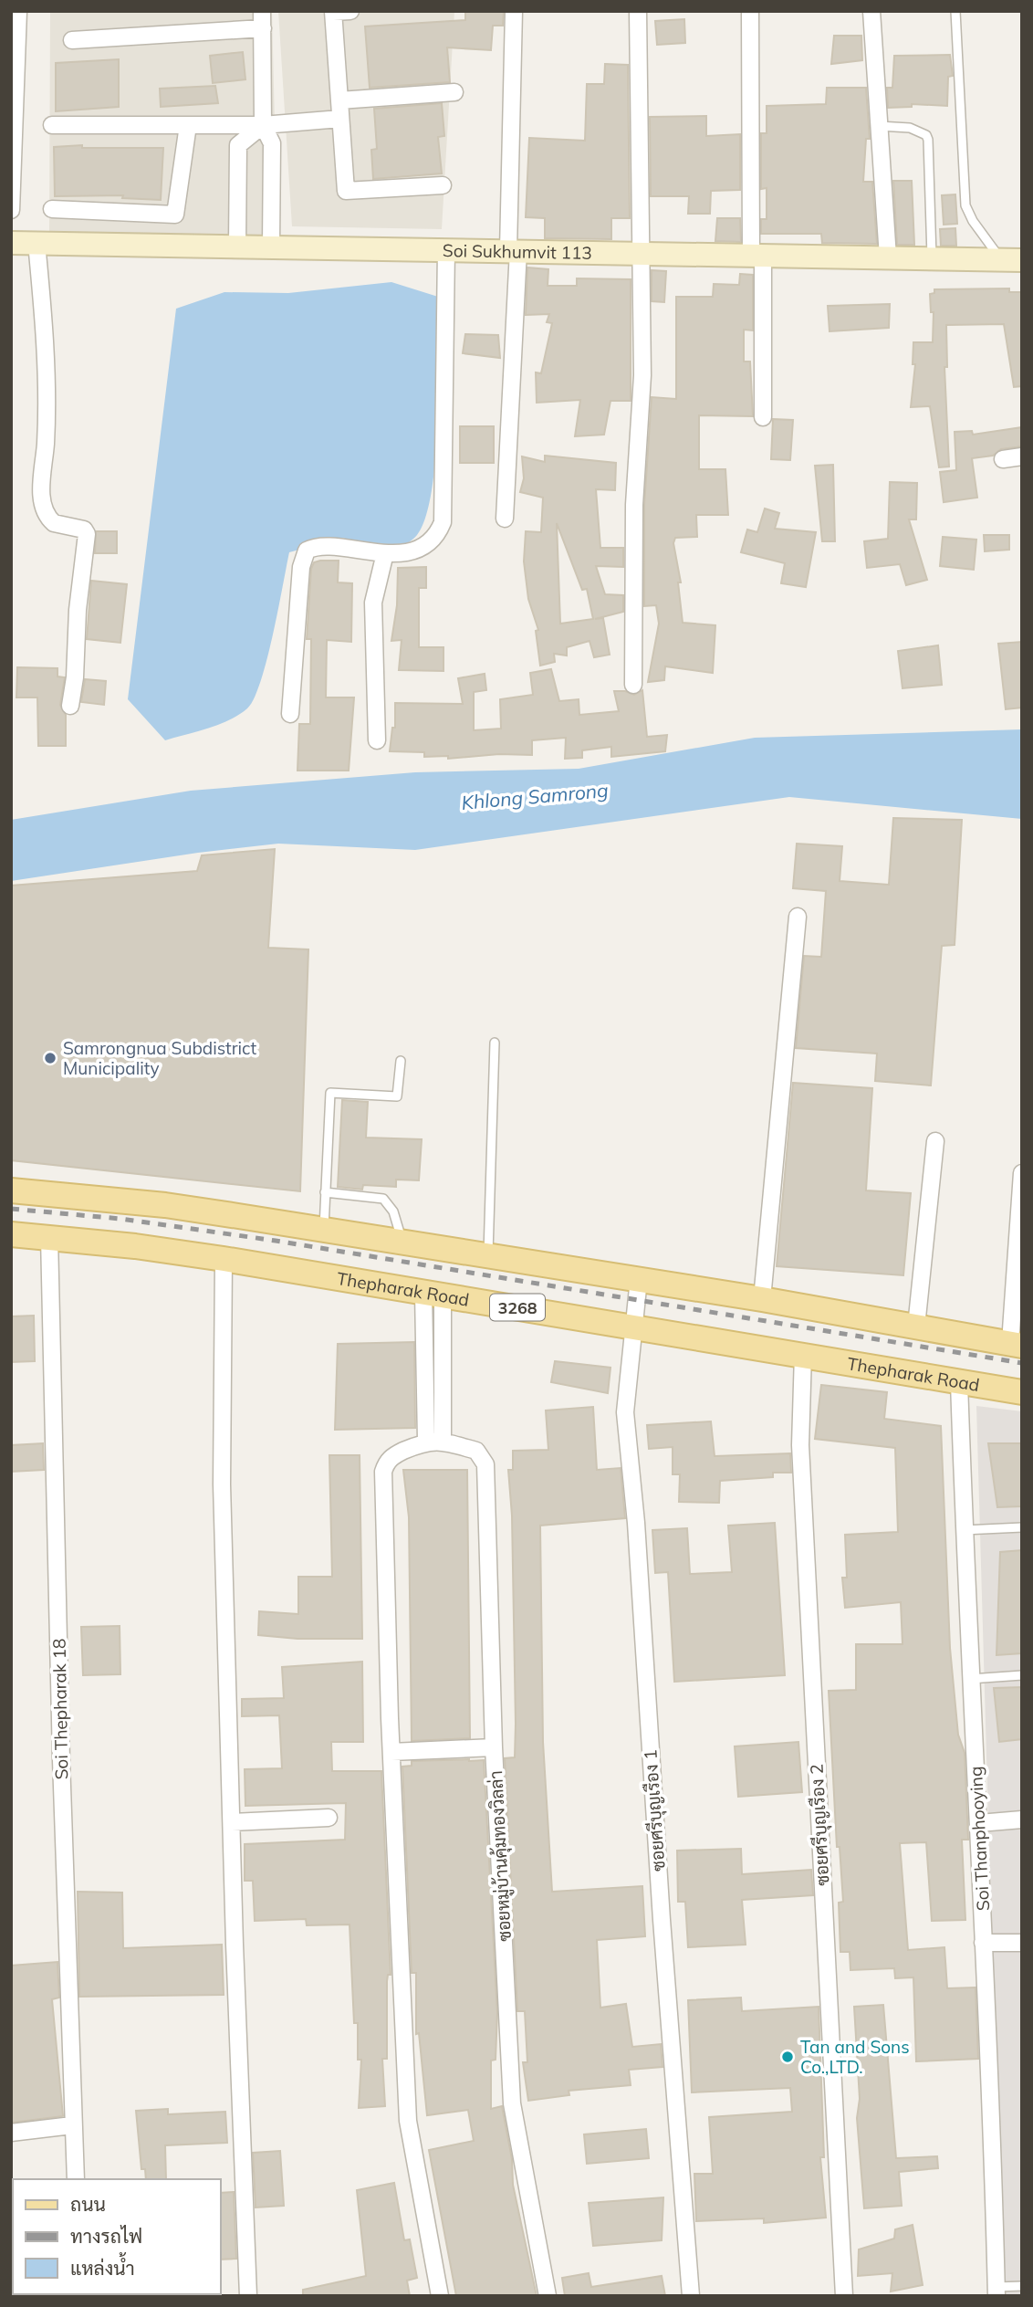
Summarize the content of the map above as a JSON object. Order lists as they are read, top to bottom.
{
  "streets": {
    "main road": ["Soi Sukhumvit 113", "Thepharak Road", "3268"],
    "street": [
      "Soi Thepharak 18",
      "ซอยศรีบุญเรือง 1",
      "ซอยศรีบุญเรือง 2",
      "Soi Thanphooying",
      "ซอยหมู่บ้านคุ้มทองวิลล่า"
    ]
  },
  "crossings": [
    ["Thepharak Road", "Soi Thepharak 18"],
    ["Thepharak Road", "ซอยศรีบุญเรือง 1"],
    ["Thepharak Road", "ซอยศรีบุญเรือง 2"],
    ["Thepharak Road", "Soi Thanphooying"]
  ],
  "water": ["Khlong Samrong"],
  "places": ["Samrongnua Subdistrict Municipality", "Tan and Sons Co.,LTD."],
  "legend": ["ถนน", "ทางรถไฟ", "แหล่งน้ำ"]
}
